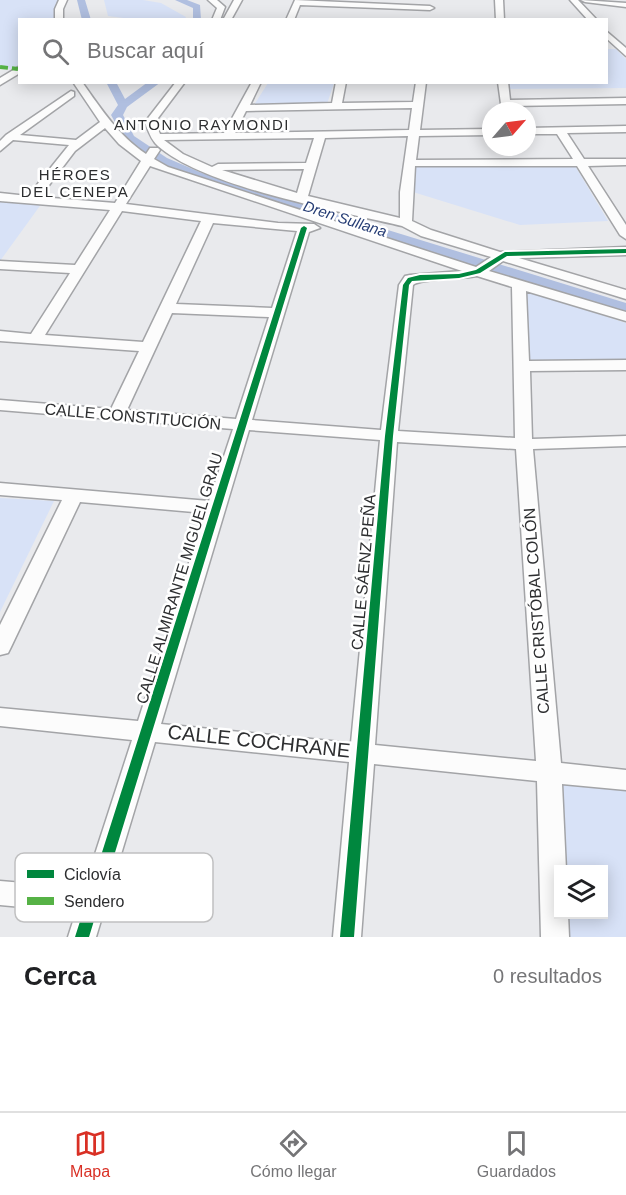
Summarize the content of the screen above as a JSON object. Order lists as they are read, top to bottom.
{
  "streets": {
    "street": [
      "CALLE CONSTITUCIÓN",
      "CALLE SÁENZ PEÑA",
      "CALLE ALMIRANTE MIGUEL GRAU",
      "CALLE CRISTÓBAL COLÓN",
      "CALLE COCHRANE"
    ]
  },
  "crossings": [
    ["CALLE CONSTITUCIÓN", "CALLE SÁENZ PEÑA"],
    ["CALLE CONSTITUCIÓN", "CALLE ALMIRANTE MIGUEL GRAU"],
    ["CALLE CONSTITUCIÓN", "CALLE CRISTÓBAL COLÓN"],
    ["CALLE SÁENZ PEÑA", "CALLE COCHRANE"],
    ["CALLE ALMIRANTE MIGUEL GRAU", "CALLE COCHRANE"],
    ["CALLE CRISTÓBAL COLÓN", "CALLE COCHRANE"]
  ],
  "districts": ["ANTONIO RAYMONDI", "HÉROES DEL CENEPA"],
  "water": ["Dren Sullana"],
  "legend": ["Ciclovía", "Sendero"],
  "north": "top right",
  "page": {
    "search": "Buscar aquí",
    "heading": ["Cerca", "0 resultados"],
    "nav": ["Mapa", "Cómo llegar", "Guardados"]
  }
}
